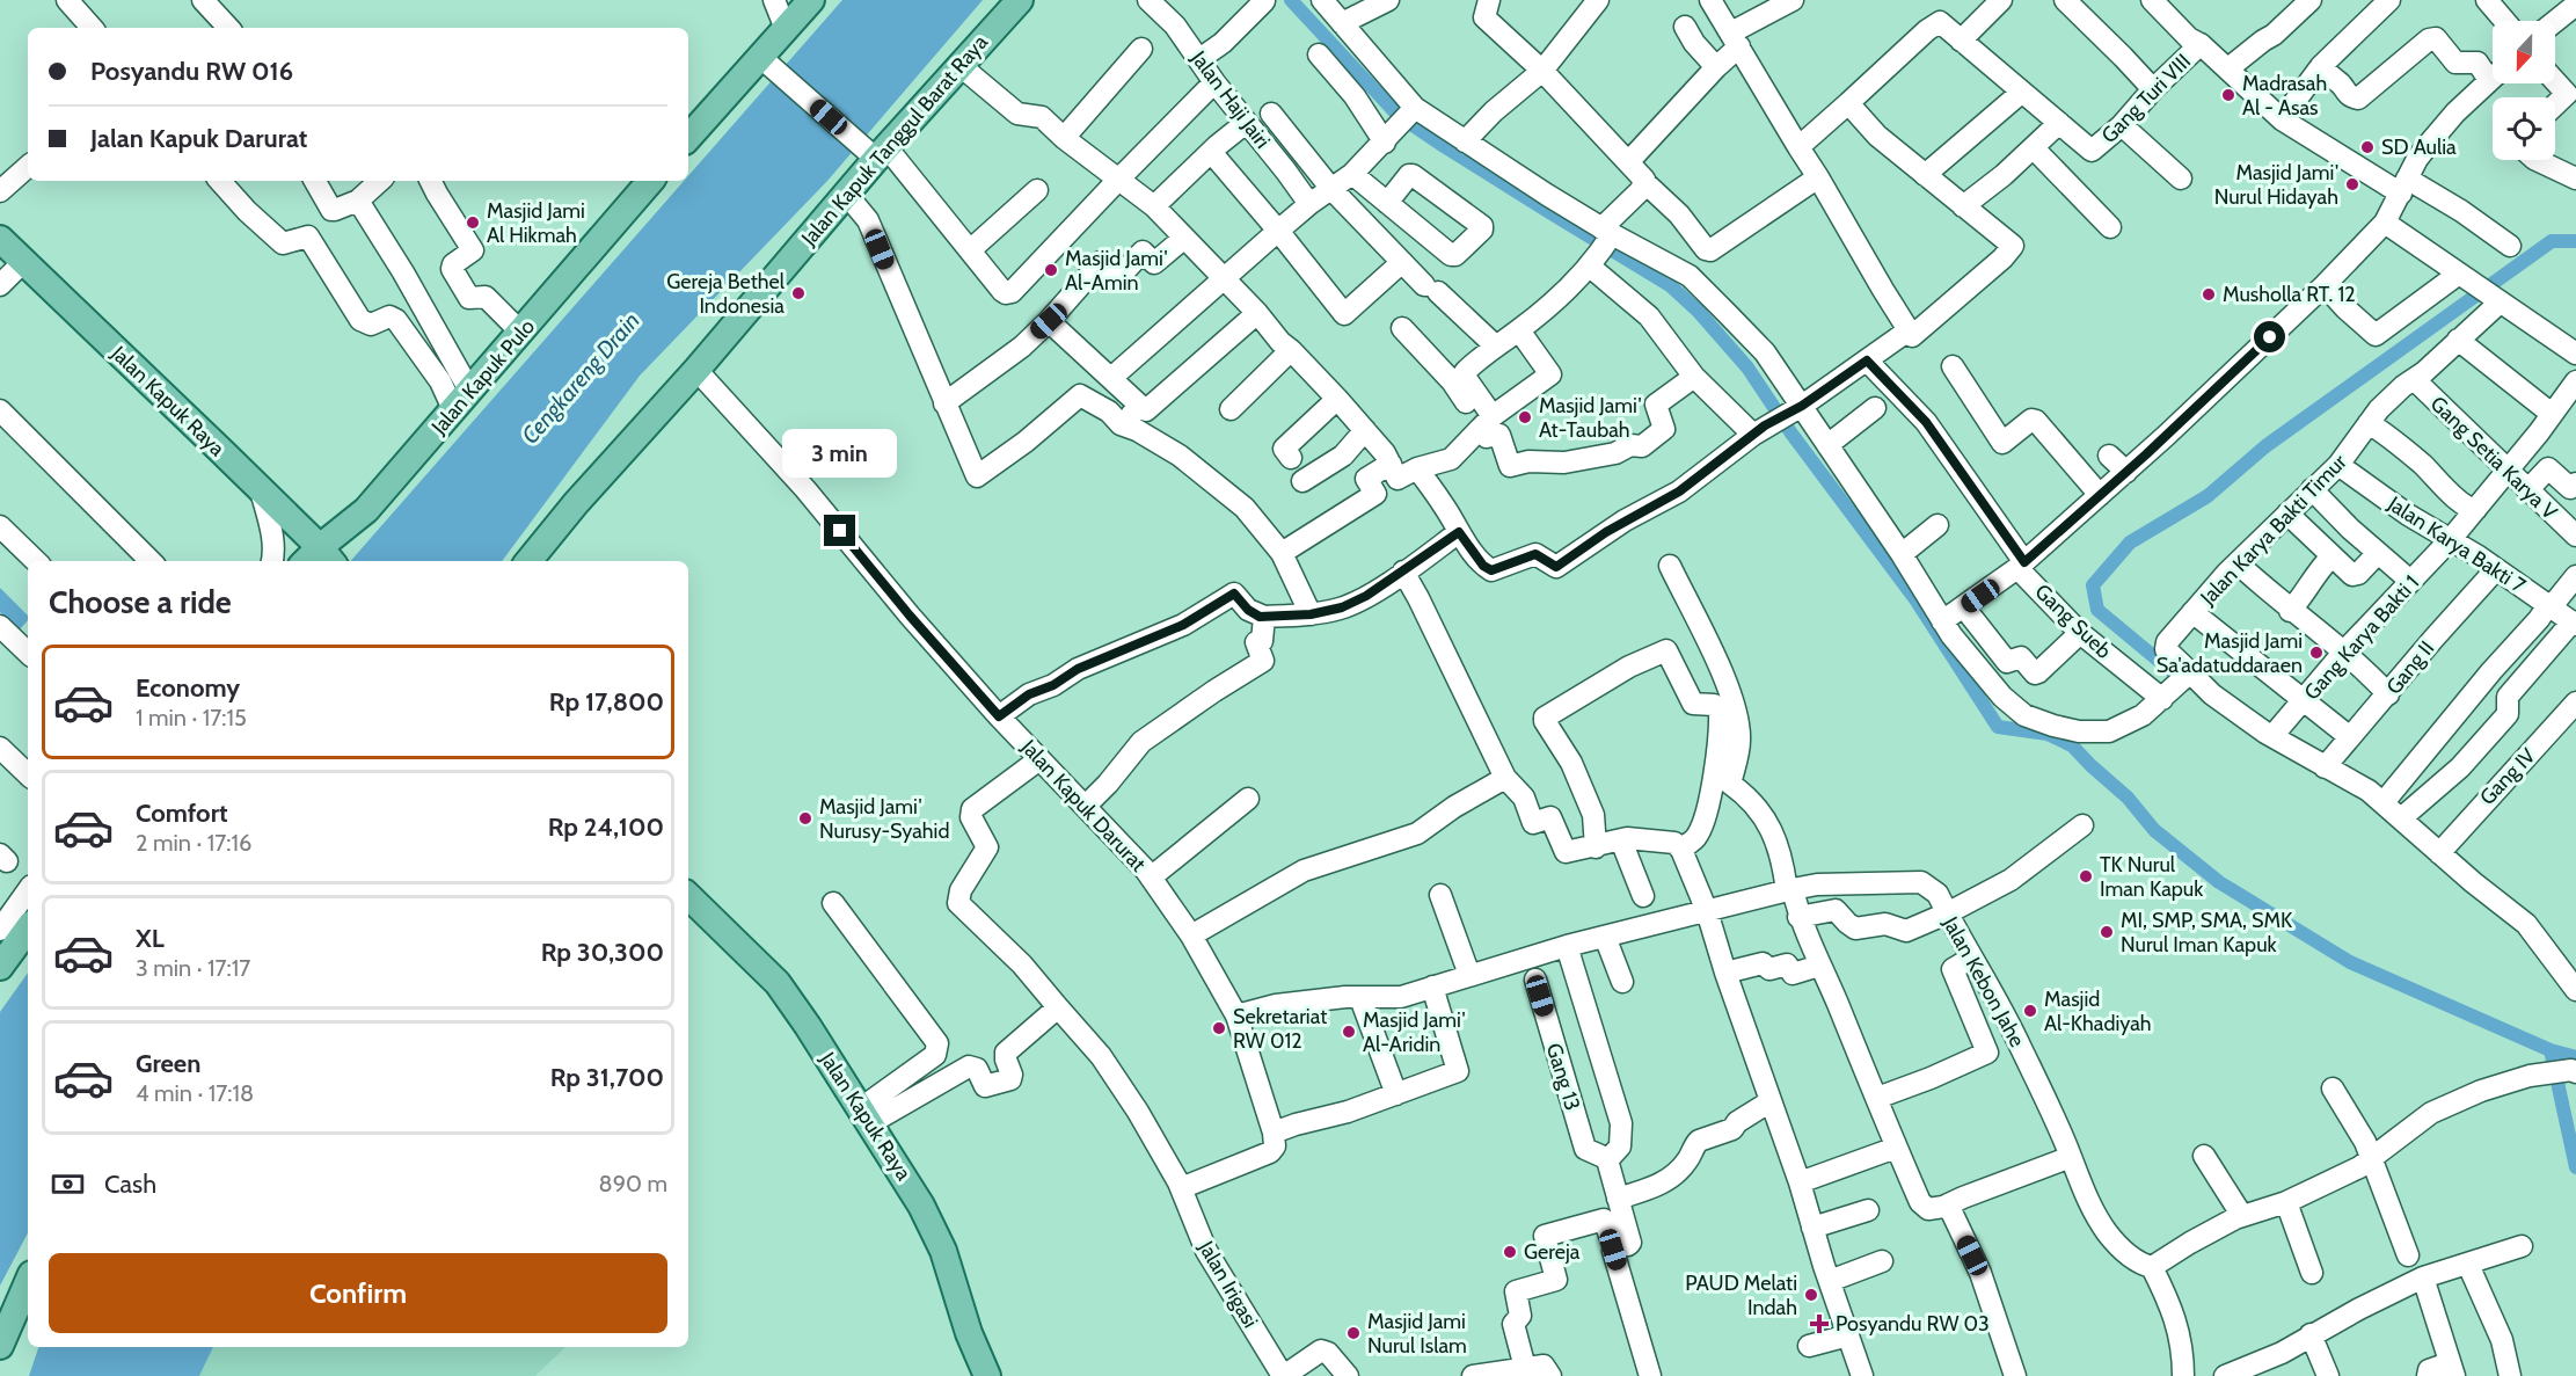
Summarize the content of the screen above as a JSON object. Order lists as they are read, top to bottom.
{
  "streets": {
    "main road": ["Jalan Kapuk Tanggul Barat Raya", "Jalan Kapuk Pulo", "Jalan Kapuk Raya"],
    "street": [
      "Gang Turi VIII",
      "Jalan Haji Jairi",
      "Gang Setia Karya V",
      "Jalan Karya Bakti Timur",
      "Jalan Karya Bakti 7",
      "Gang Sueb",
      "Gang Karya Bakti 1",
      "Gang II",
      "Gang IV",
      "Jalan Kapuk Darurat",
      "Jalan Kebon Jahe",
      "Gang 13",
      "Jalan Irigasi"
    ]
  },
  "crossings": [
    ["Jalan Kapuk Tanggul Barat Raya", "Jalan Kapuk Darurat"],
    ["Jalan Kapuk Pulo", "Jalan Kapuk Raya"],
    ["Gang Setia Karya V", "Jalan Karya Bakti Timur"],
    ["Gang Setia Karya V", "Gang Karya Bakti 1"],
    ["Jalan Karya Bakti Timur", "Jalan Karya Bakti 7"],
    ["Jalan Karya Bakti Timur", "Gang Sueb"],
    ["Jalan Karya Bakti Timur", "Gang Karya Bakti 1"],
    ["Jalan Karya Bakti Timur", "Gang II"],
    ["Jalan Karya Bakti Timur", "Gang IV"],
    ["Jalan Karya Bakti 7", "Gang Karya Bakti 1"],
    ["Jalan Karya Bakti 7", "Gang II"],
    ["Jalan Kapuk Darurat", "Jalan Kebon Jahe"],
    ["Jalan Kapuk Darurat", "Jalan Irigasi"]
  ],
  "water": ["Cengkareng Drain"],
  "places": {
    "other": [
      "Madrasah Al - Asas",
      "SD Aulia",
      "Masjid Jami' Nurul Hidayah",
      "Masjid Jami Al Hikmah",
      "Masjid Jami' Al-Amin",
      "Gereja Bethel Indonesia",
      "Musholla RT. 12",
      "Masjid Jami' At-Taubah",
      "Masjid Jami Sa'adatuddaraen",
      "Masjid Jami' Nurusy-Syahid",
      "TK Nurul Iman Kapuk",
      "MI, SMP, SMA, SMK Nurul Iman Kapuk",
      "Masjid Al-Khadiyah",
      "Sekretariat RW 012",
      "Masjid Jami' Al-Aridin",
      "Gereja",
      "PAUD Melati Indah",
      "Masjid Jami Nurul Islam"
    ],
    "health": ["Posyandu RW 03"]
  },
  "north": "bottom",
  "page": {
    "banner": ["Posyandu RW 016", "Jalan Kapuk Darurat"],
    "bubble": "3 min",
    "heading": "Choose a ride",
    "list": [
      {
        "name": "Economy",
        "note": "1 min · 17:15",
        "value": "Rp 17,800"
      },
      {
        "name": "Comfort",
        "note": "2 min · 17:16",
        "value": "Rp 24,100"
      },
      {
        "name": "XL",
        "note": "3 min · 17:17",
        "value": "Rp 30,300"
      },
      {
        "name": "Green",
        "note": "4 min · 17:18",
        "value": "Rp 31,700"
      }
    ],
    "pay": ["Cash", "890 m"],
    "buttons": "Confirm"
  }
}
